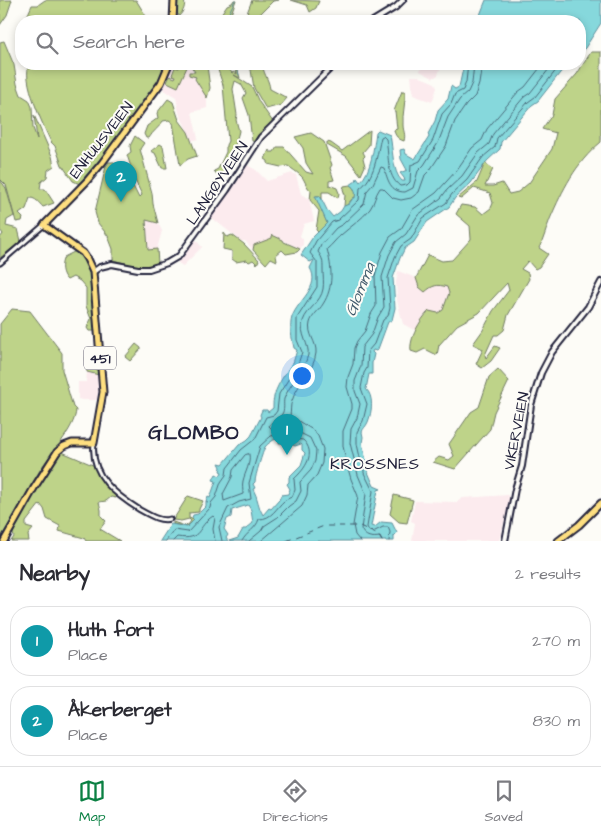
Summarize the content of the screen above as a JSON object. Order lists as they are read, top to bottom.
{
  "streets": {
    "main road": [
      "ENHUUSVEIEN",
      "LANGØYVEIEN",
      "451",
      "VIKERVEIEN"
    ]
  },
  "crossings": [
    ["LANGØYVEIEN", "451"]
  ],
  "districts": ["GLOMBO", "KROSSNES"],
  "water": ["Glomma"],
  "page": {
    "search": "Search here",
    "pins": ["2", "1"],
    "heading": ["Nearby", "2 results"],
    "list": [
      {
        "mark": "1",
        "name": "Huth fort",
        "note": "Place",
        "value": "270 m"
      },
      {
        "mark": "2",
        "name": "Åkerberget",
        "note": "Place",
        "value": "830 m"
      }
    ],
    "nav": ["Map", "Directions", "Saved"]
  }
}
